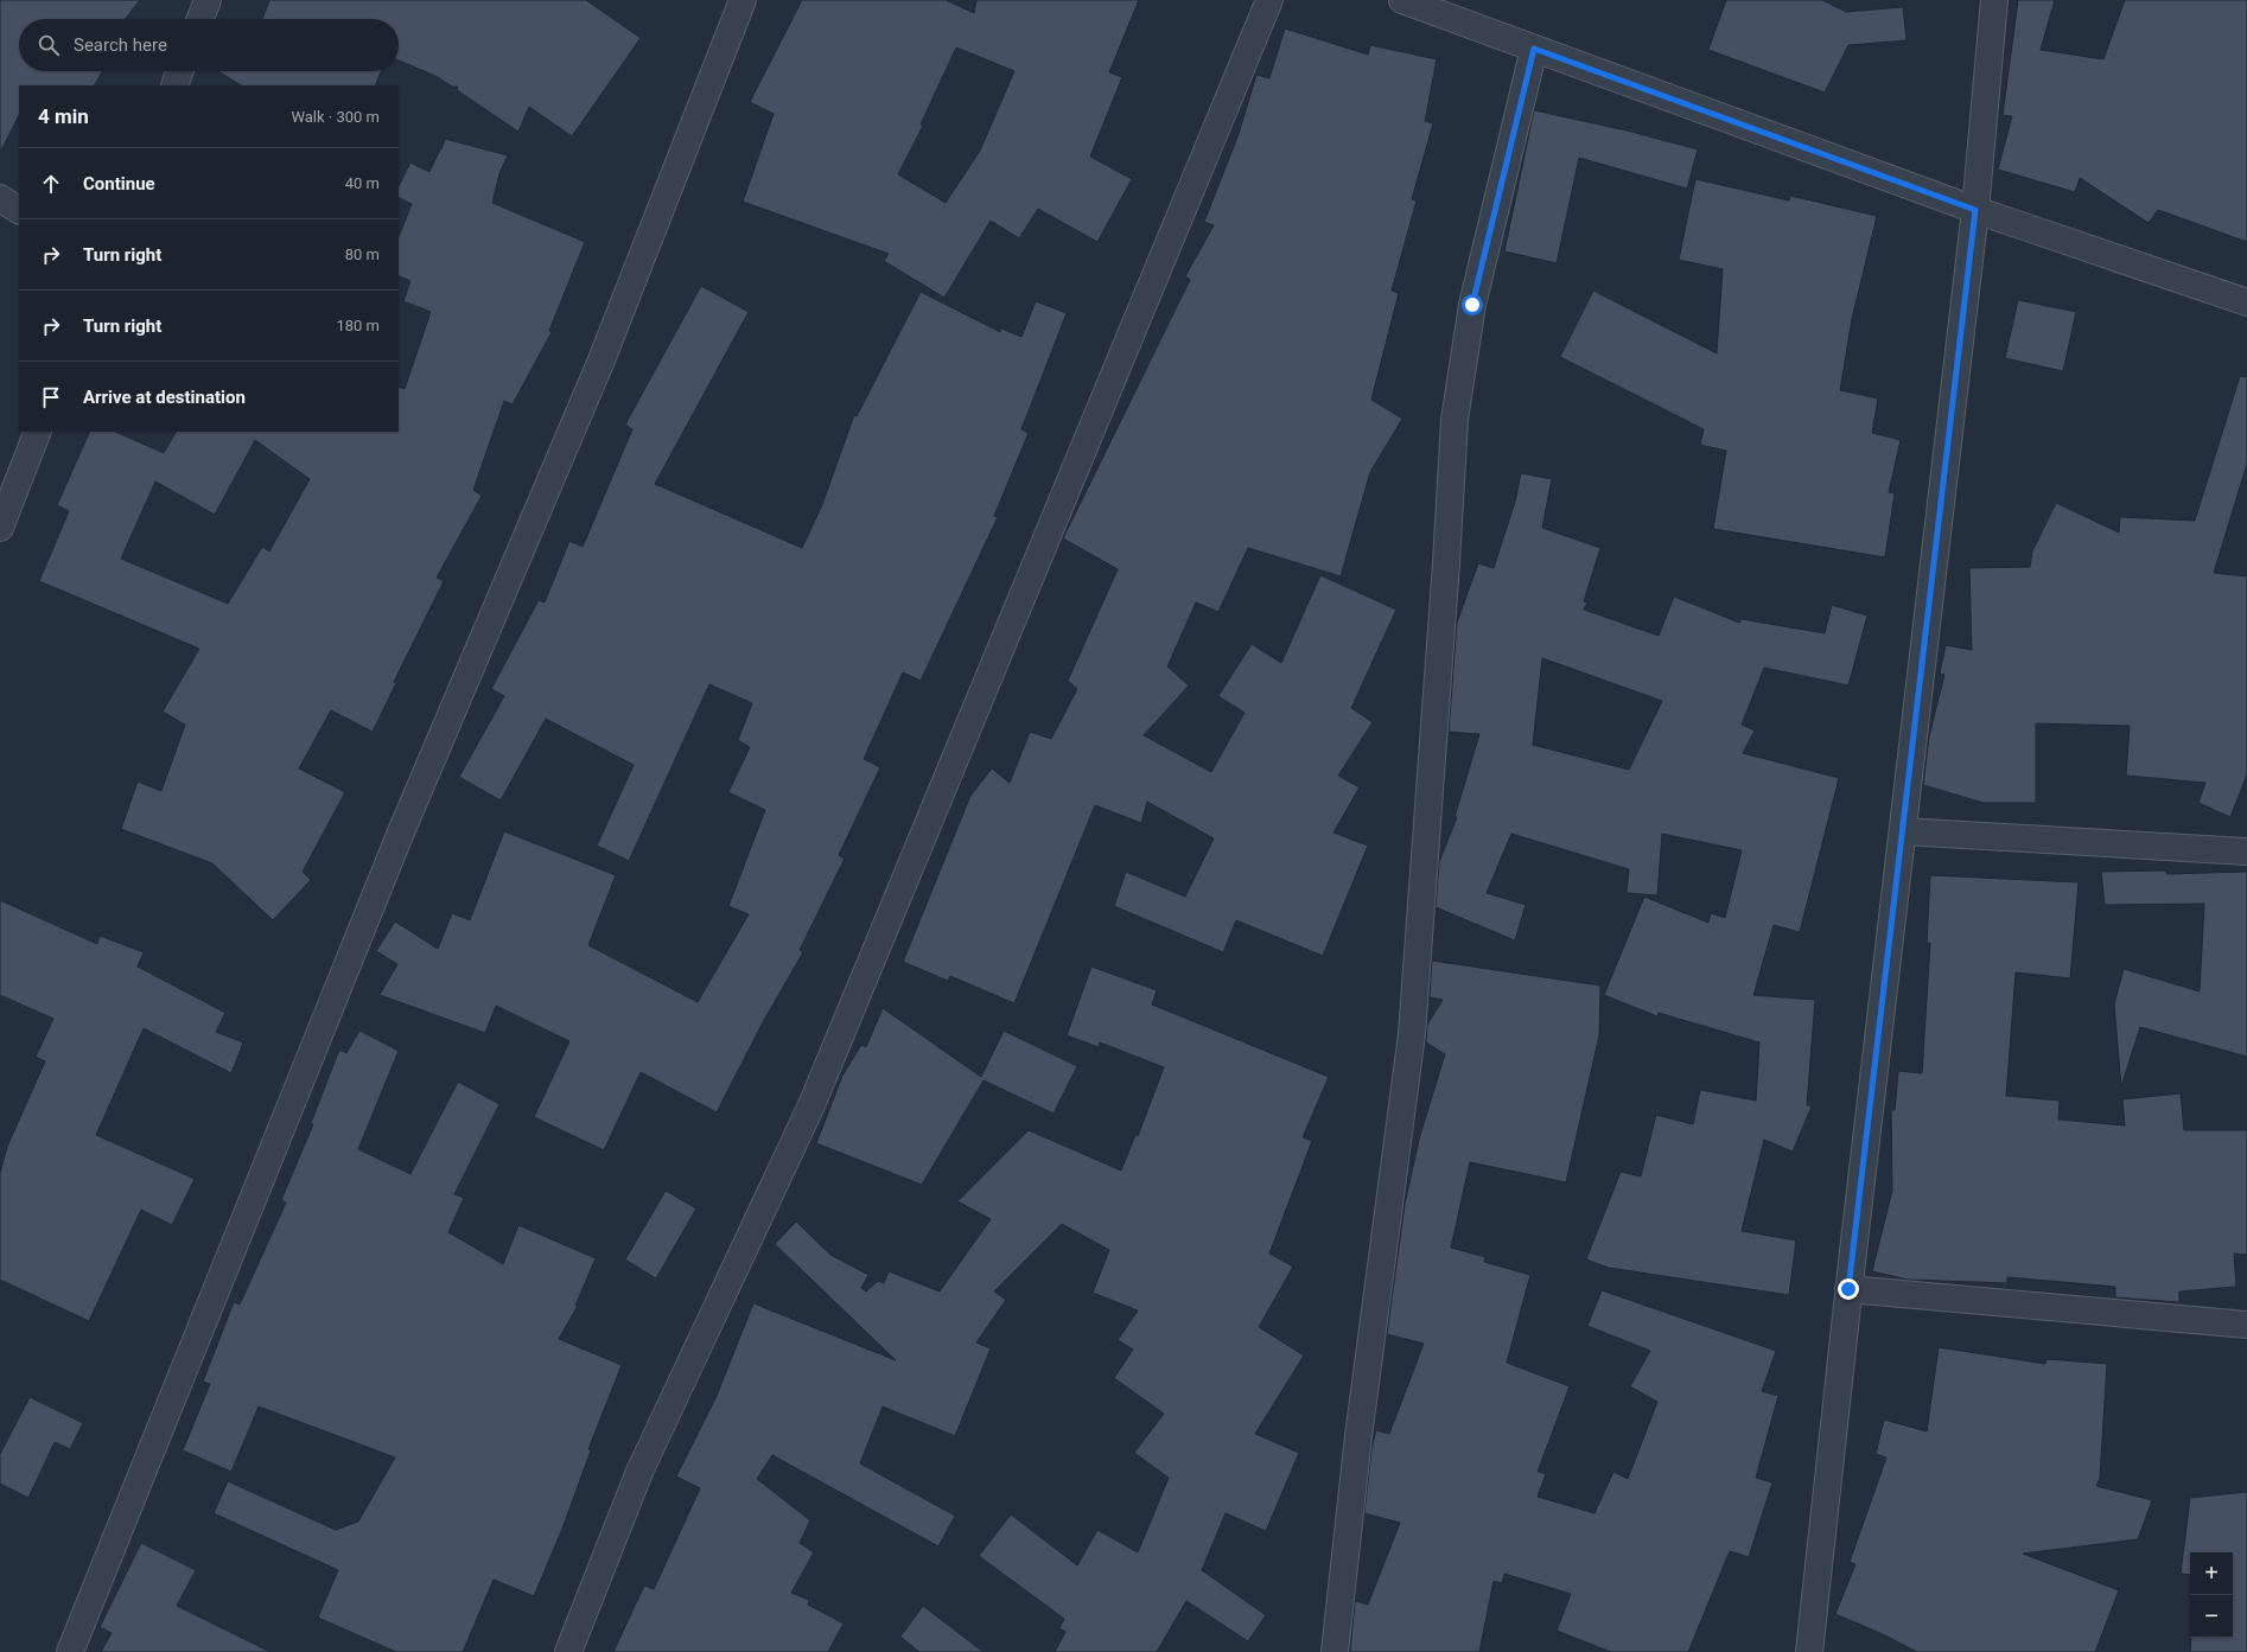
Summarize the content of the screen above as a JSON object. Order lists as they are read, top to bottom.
{
  "page": {
    "search": "Search here",
    "heading": ["4 min", "Walk · 300 m"],
    "list": [
      ["Continue", "40 m"],
      ["Turn right", "80 m"],
      ["Turn right", "180 m"],
      "Arrive at destination"
    ],
    "map_buttons": ["+", "−"]
  }
}
